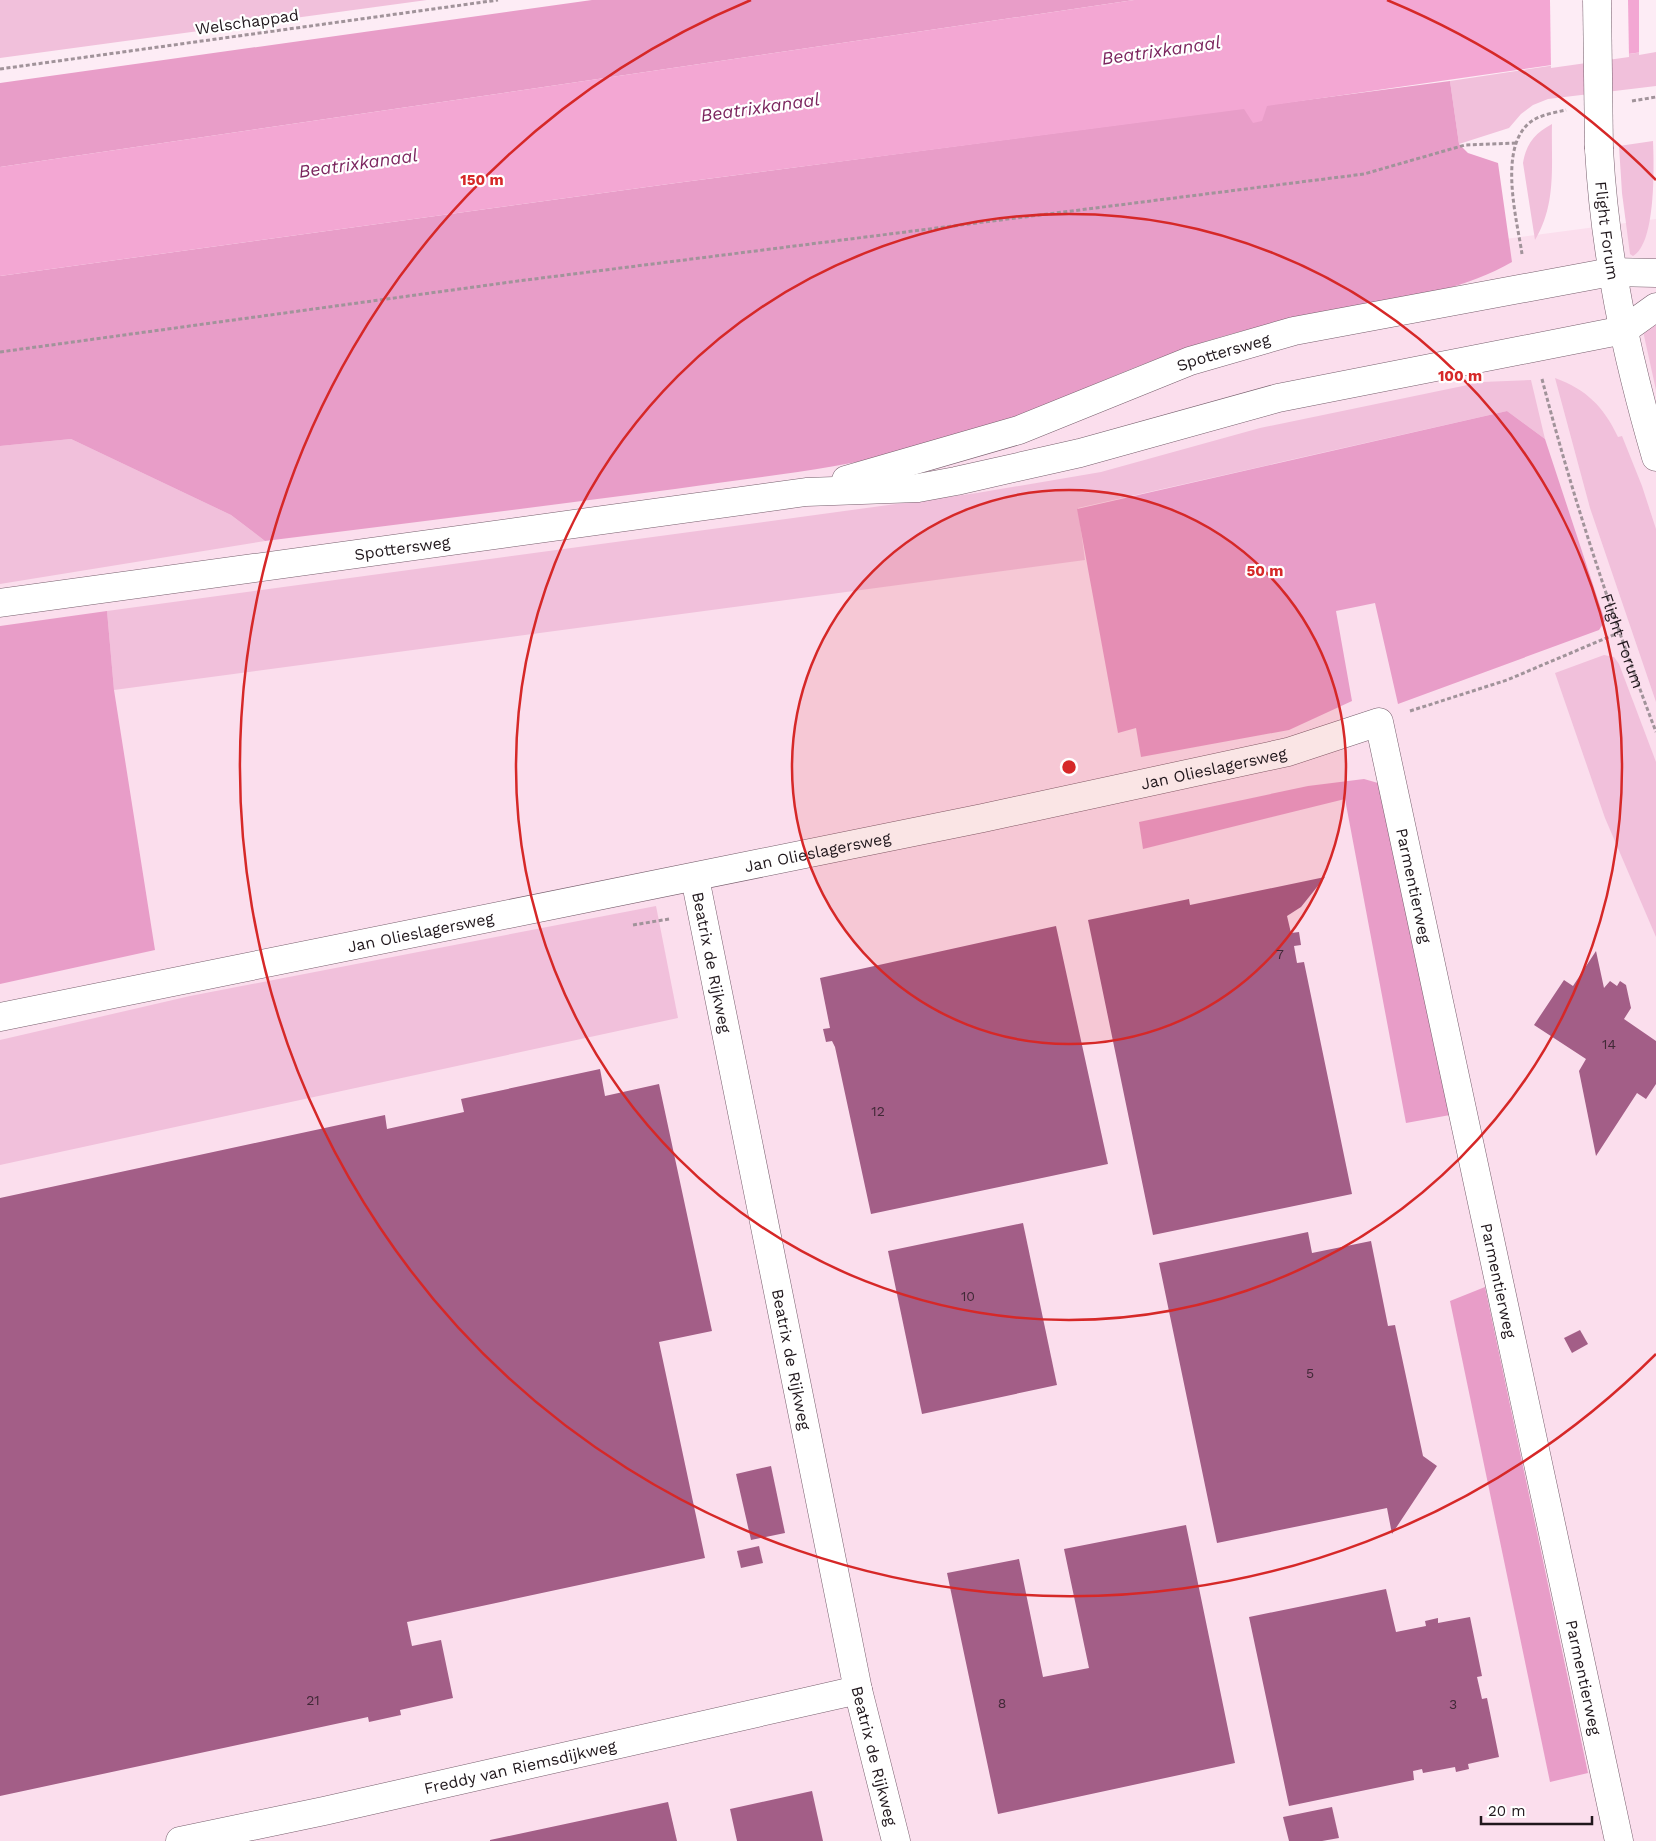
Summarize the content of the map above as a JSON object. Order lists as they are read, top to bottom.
{
  "streets": {
    "street": [
      "Flight Forum",
      "Spottersweg",
      "Jan Olieslagersweg",
      "Parmentierweg",
      "Beatrix de Rijkweg",
      "Freddy van Riemsdijkweg"
    ],
    "path": ["Welschappad"]
  },
  "crossings": [
    ["Flight Forum", "Spottersweg"],
    ["Jan Olieslagersweg", "Parmentierweg"],
    ["Jan Olieslagersweg", "Beatrix de Rijkweg"],
    ["Beatrix de Rijkweg", "Freddy van Riemsdijkweg"]
  ],
  "water": ["Beatrixkanaal"],
  "house_numbers": [
    "7",
    "14",
    "12",
    "10",
    "5",
    "21",
    "8",
    "3"
  ],
  "scale_bar": "20 m",
  "rings": ["150 m", "100 m", "50 m"]
}
